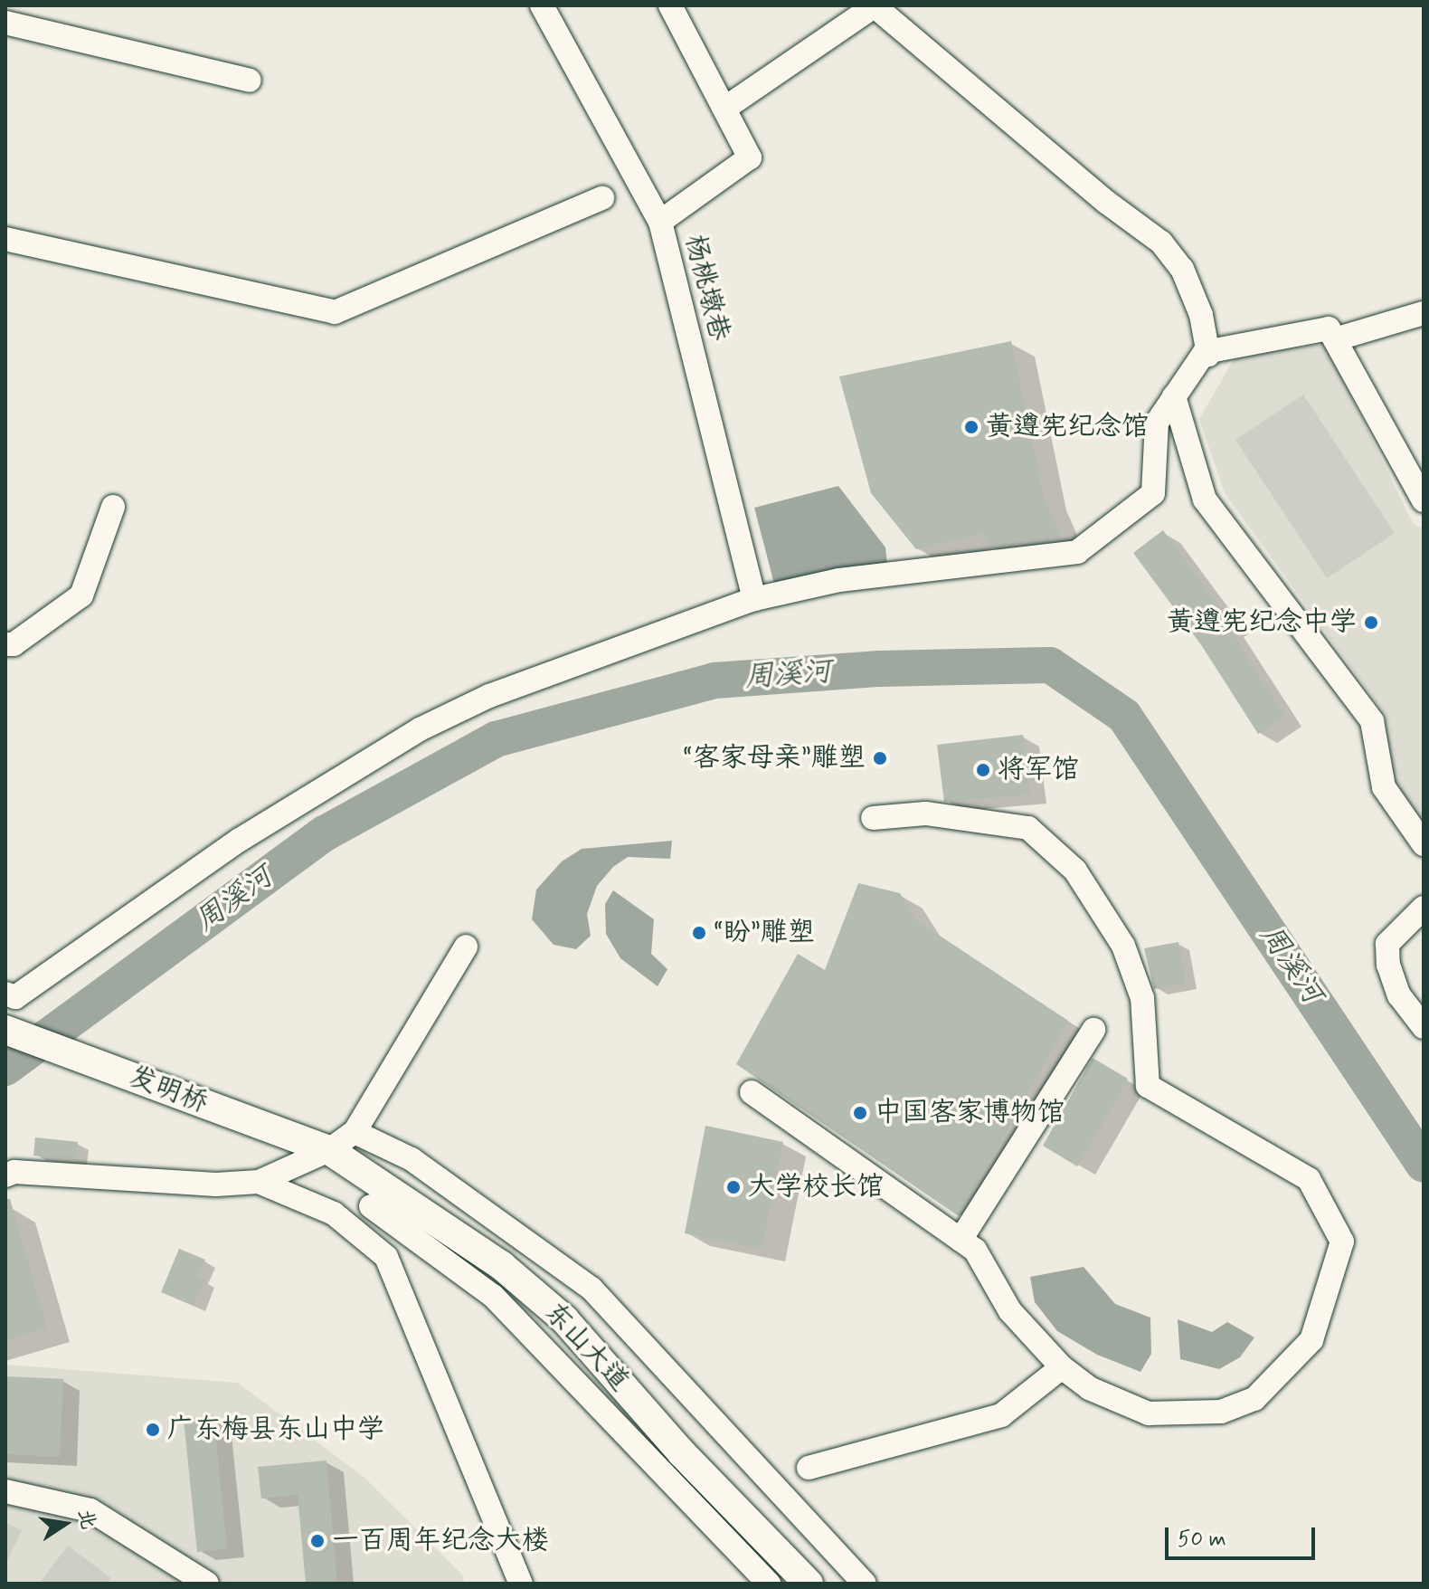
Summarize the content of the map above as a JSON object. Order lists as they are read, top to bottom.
{
  "streets": {
    "main road": ["发明桥", "东山大道"],
    "street": ["杨桃墩巷"]
  },
  "crossings": [
    ["发明桥", "东山大道"]
  ],
  "water": ["周溪河"],
  "places": [
    "黄遵宪纪念馆",
    "黄遵宪纪念中学",
    "“客家母亲”雕塑",
    "将军馆",
    "“盼”雕塑",
    "中国客家博物馆",
    "大学校长馆",
    "广东梅县东山中学",
    "一百周年纪念大楼"
  ],
  "scale_bar": "50 m",
  "north": "right"
}
